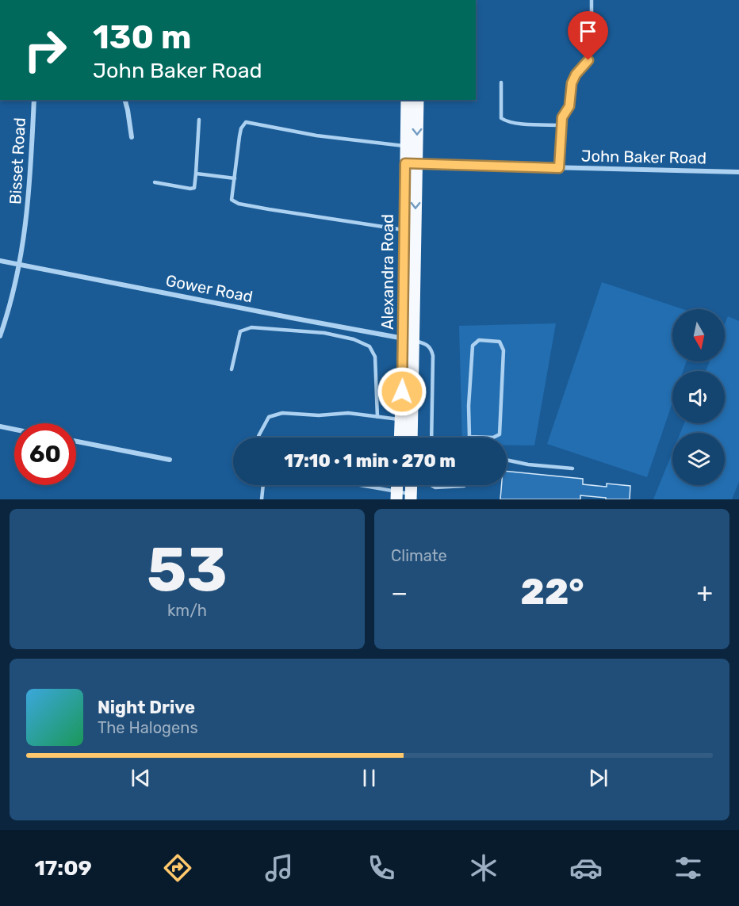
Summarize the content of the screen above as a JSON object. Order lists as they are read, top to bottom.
{
  "streets": {
    "main road": ["Alexandra Road"],
    "street": ["John Baker Road", "Bisset Road", "Gower Road"]
  },
  "crossings": [
    ["John Baker Road", "Alexandra Road"],
    ["Bisset Road", "Gower Road"],
    ["Alexandra Road", "Gower Road"]
  ],
  "north": "bottom",
  "page": {
    "turn": ["130 m", "John Baker Road"],
    "limit": "60",
    "trip": "17:10 · 1 min · 270 m",
    "tile": [
      ["53", "km/h"],
      "Climate"
    ],
    "heat": ["−", "22°", "+"],
    "song": ["Night Drive", "The Halogens"],
    "tabs": "17:09"
  }
}
